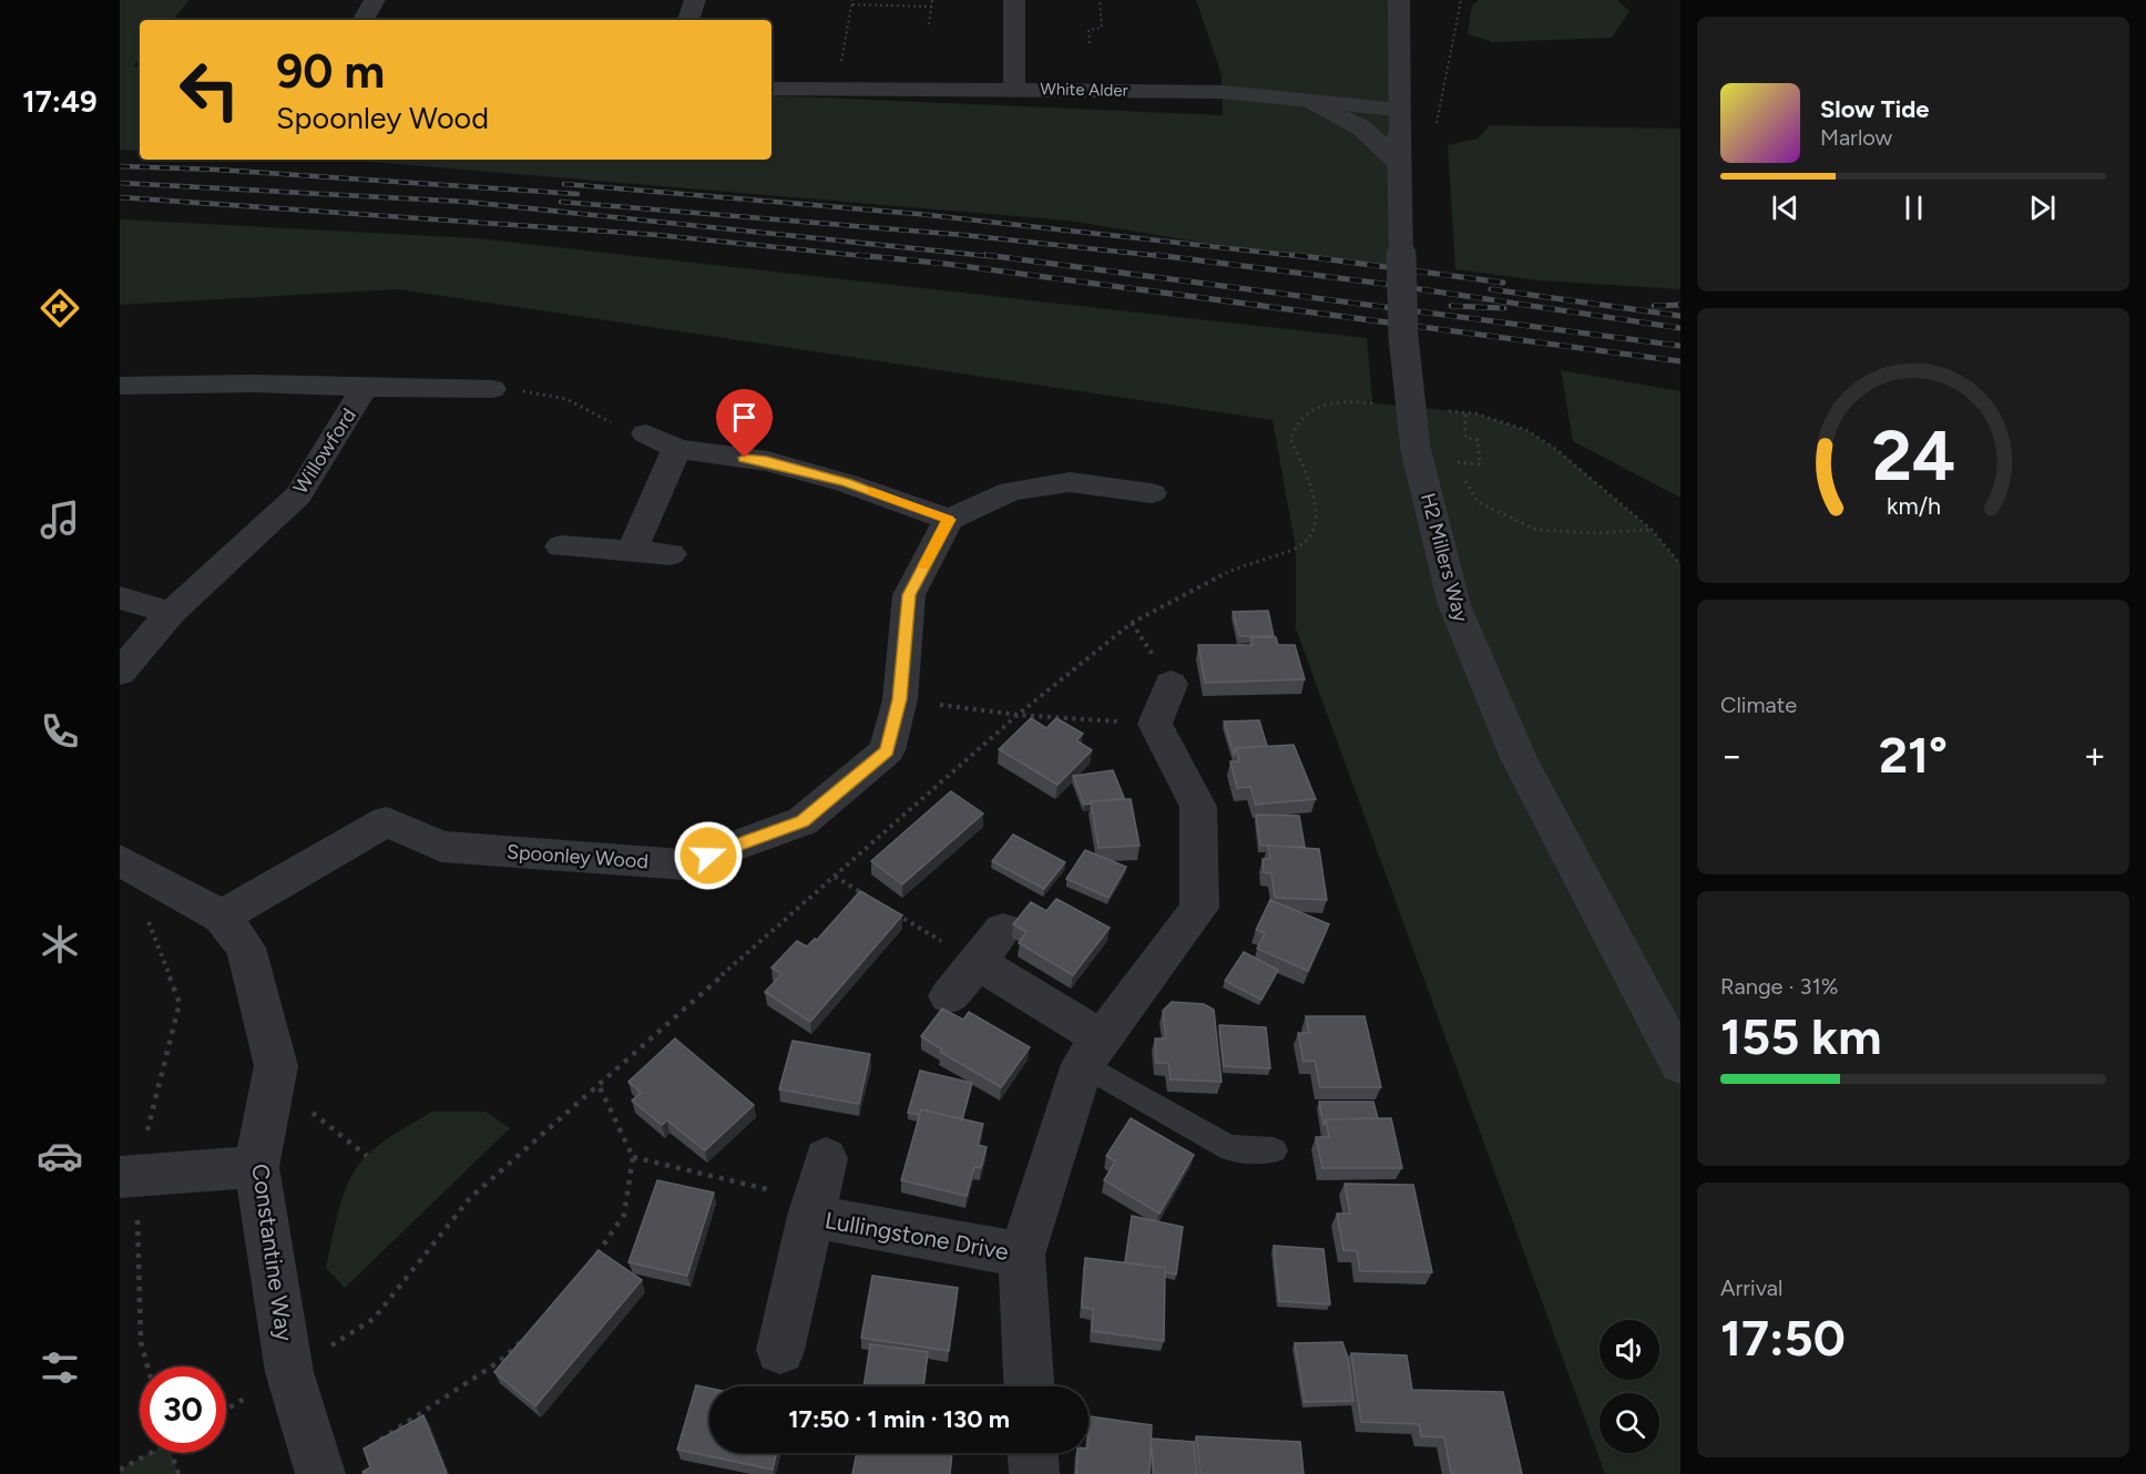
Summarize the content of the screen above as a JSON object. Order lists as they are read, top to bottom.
{
  "streets": {
    "street": [
      "White Alder",
      "Willowford",
      "H2 Millers Way",
      "Spoonley Wood",
      "Lullingstone Drive",
      "Constantine Way"
    ]
  },
  "crossings": [
    ["White Alder", "H2 Millers Way"],
    ["Spoonley Wood", "Constantine Way"]
  ],
  "page": {
    "tabs": "17:49",
    "turn": ["90 m", "Spoonley Wood"],
    "song": ["Slow Tide", "Marlow"],
    "tile": [
      "Climate",
      ["Range · 31%", "155 km"],
      ["Arrival", "17:50"]
    ],
    "heat": ["−", "21°", "+"],
    "limit": "30",
    "trip": "17:50 · 1 min · 130 m",
    "gauge": ["24", "km/h"]
  }
}
